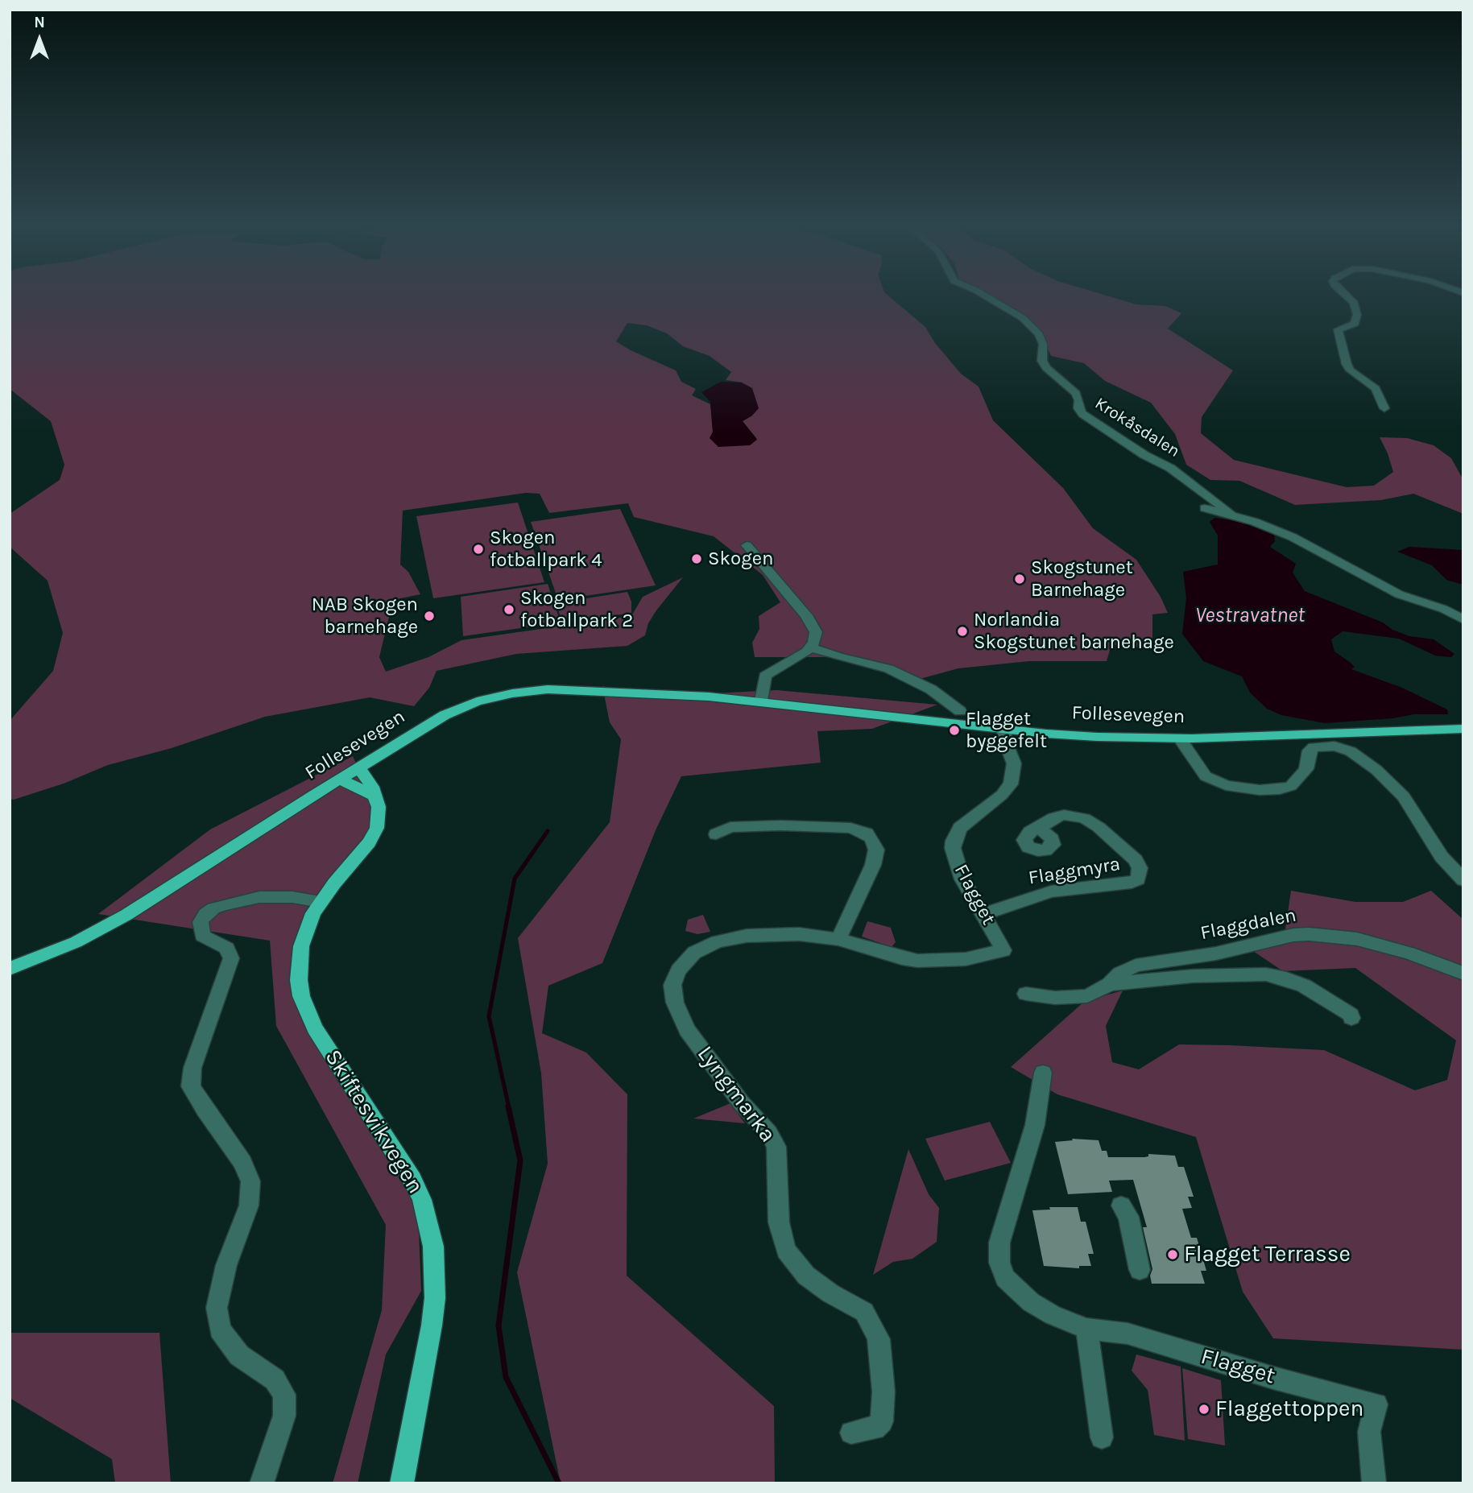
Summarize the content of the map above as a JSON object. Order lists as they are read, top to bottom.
{
  "streets": {
    "main road": ["Follesevegen", "Skiftesvikvegen"],
    "street": [
      "Krokåsdalen",
      "Flaggmyra",
      "Flagget",
      "Flaggdalen",
      "Lyngmarka"
    ]
  },
  "crossings": [
    ["Follesevegen", "Flagget"],
    ["Follesevegen", "Skiftesvikvegen"],
    ["Flaggmyra", "Flagget"],
    ["Flagget", "Lyngmarka"]
  ],
  "water": ["Vestravatnet"],
  "places": [
    "Skogen fotballpark 4",
    "Skogen",
    "Skogstunet Barnehage",
    "Skogen fotballpark 2",
    "NAB Skogen barnehage",
    "Norlandia Skogstunet barnehage",
    "Flagget byggefelt",
    "Flagget Terrasse",
    "Flaggettoppen"
  ],
  "north": "top"
}
